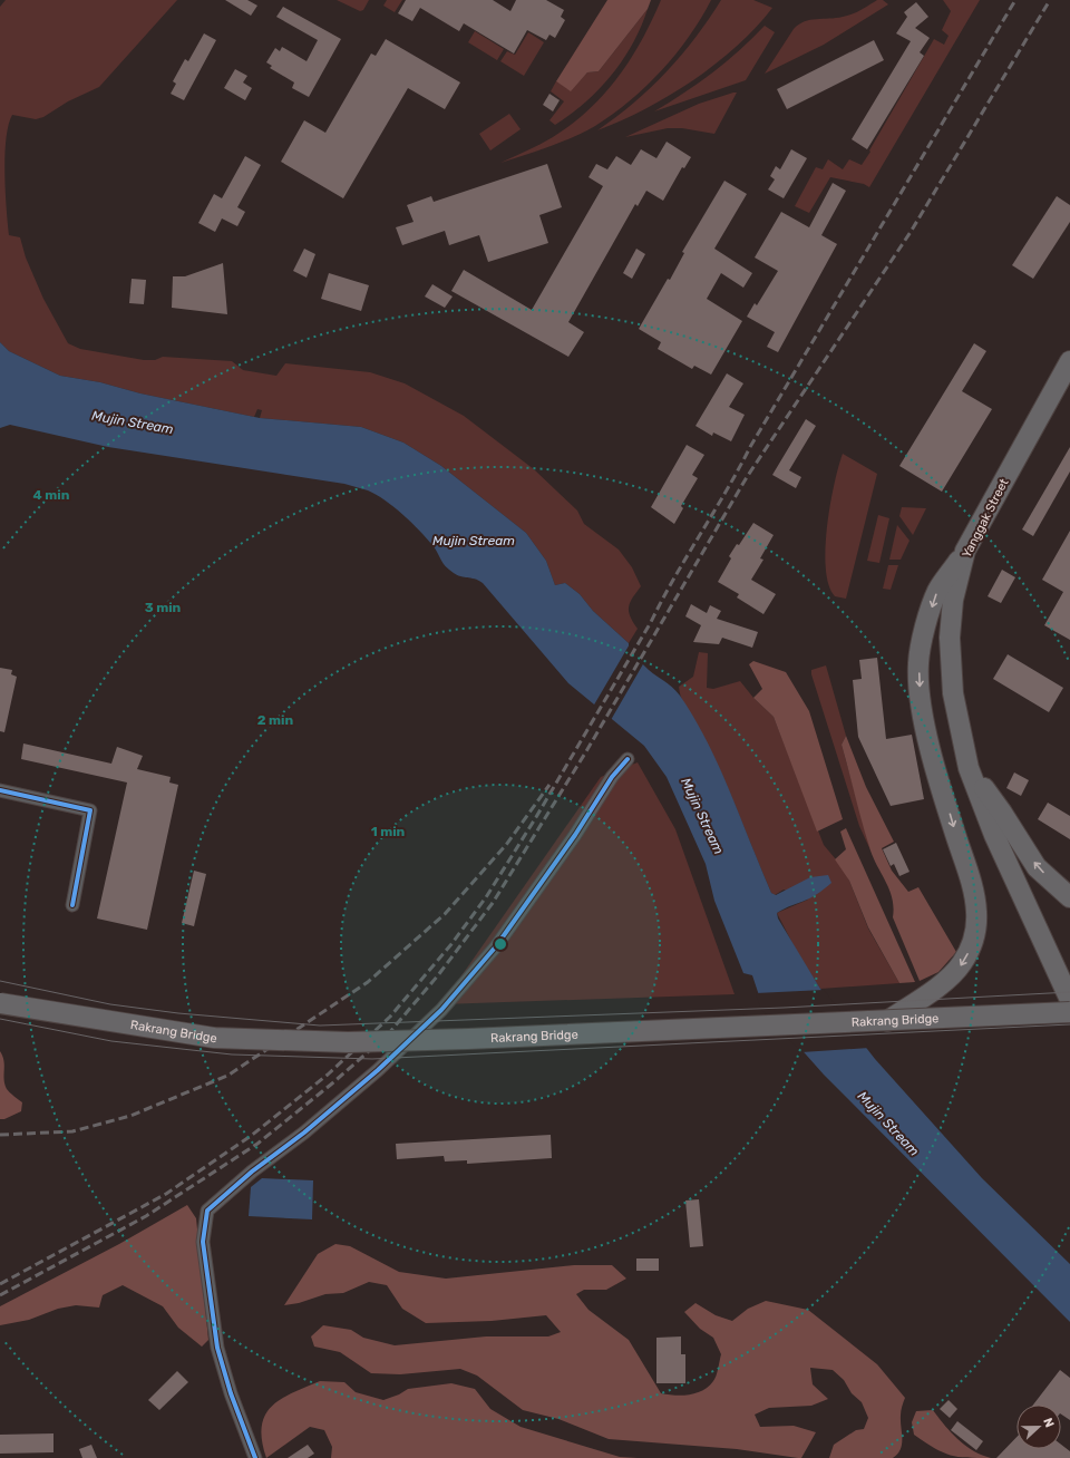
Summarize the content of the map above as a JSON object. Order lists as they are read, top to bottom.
{
  "streets": {
    "main road": ["Yanggak Street", "Rakrang Bridge"]
  },
  "water": ["Mujin Stream"],
  "north": "right",
  "rings": [
    "4 min",
    "3 min",
    "2 min",
    "1 min"
  ]
}
